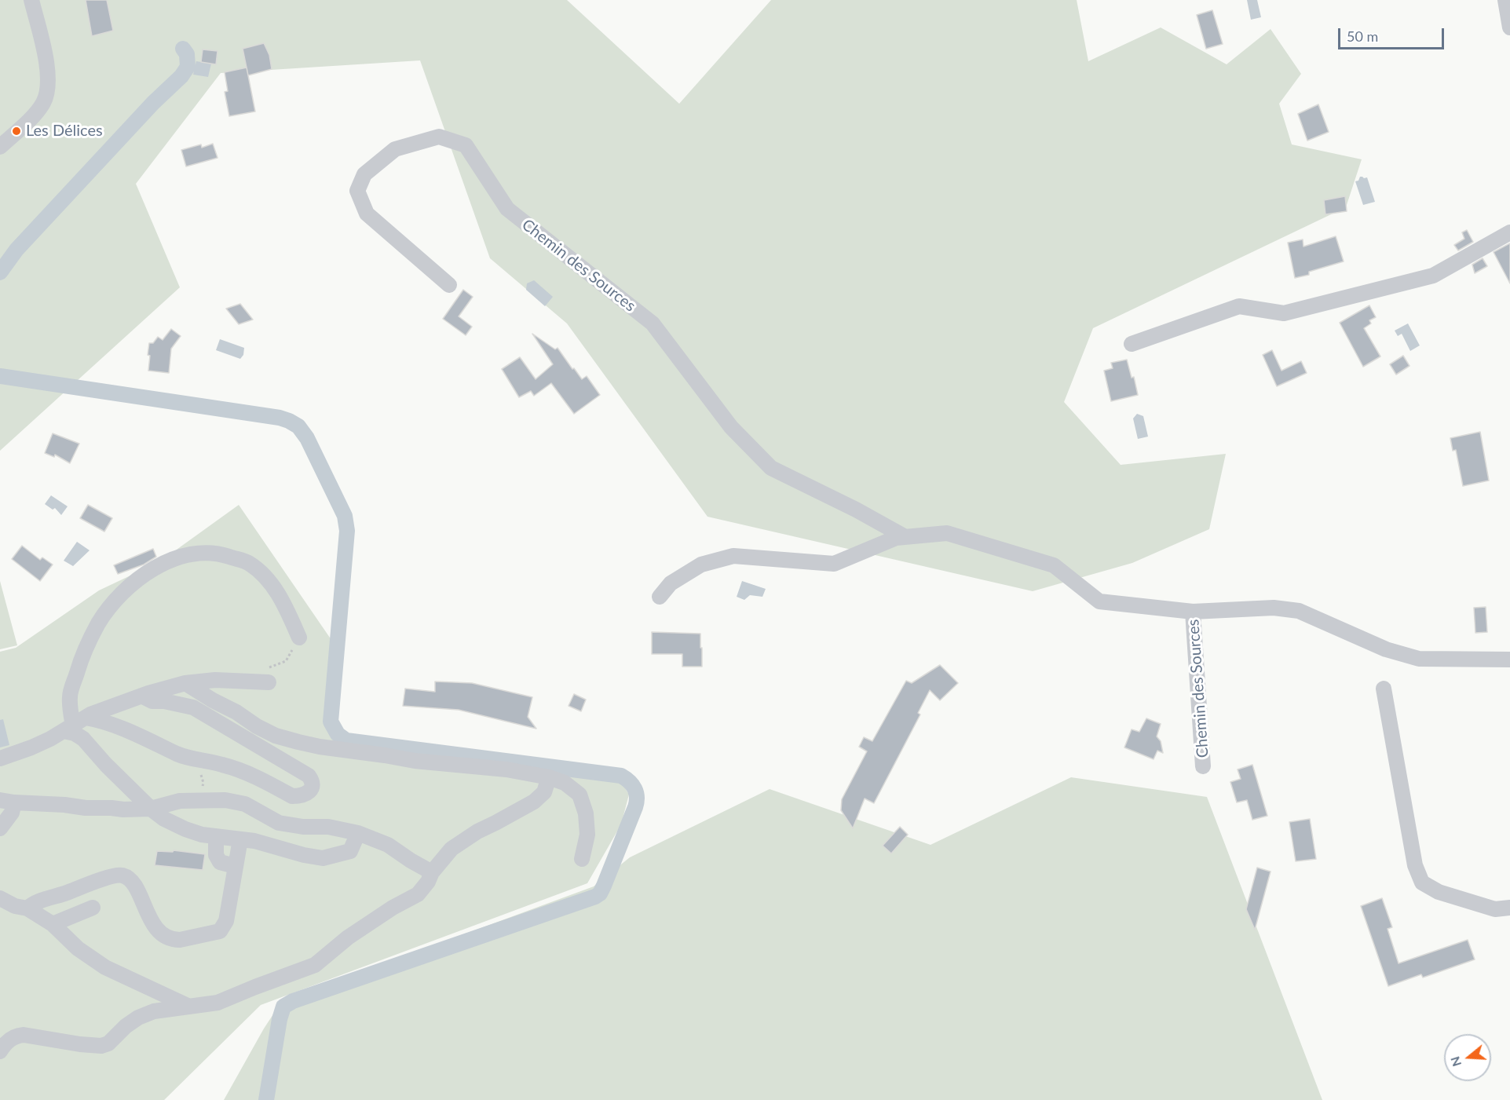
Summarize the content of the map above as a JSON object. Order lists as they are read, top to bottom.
{
  "streets": {
    "street": ["Chemin des Sources"]
  },
  "places": ["Les Délices"],
  "scale_bar": "50 m",
  "north": "left"
}
